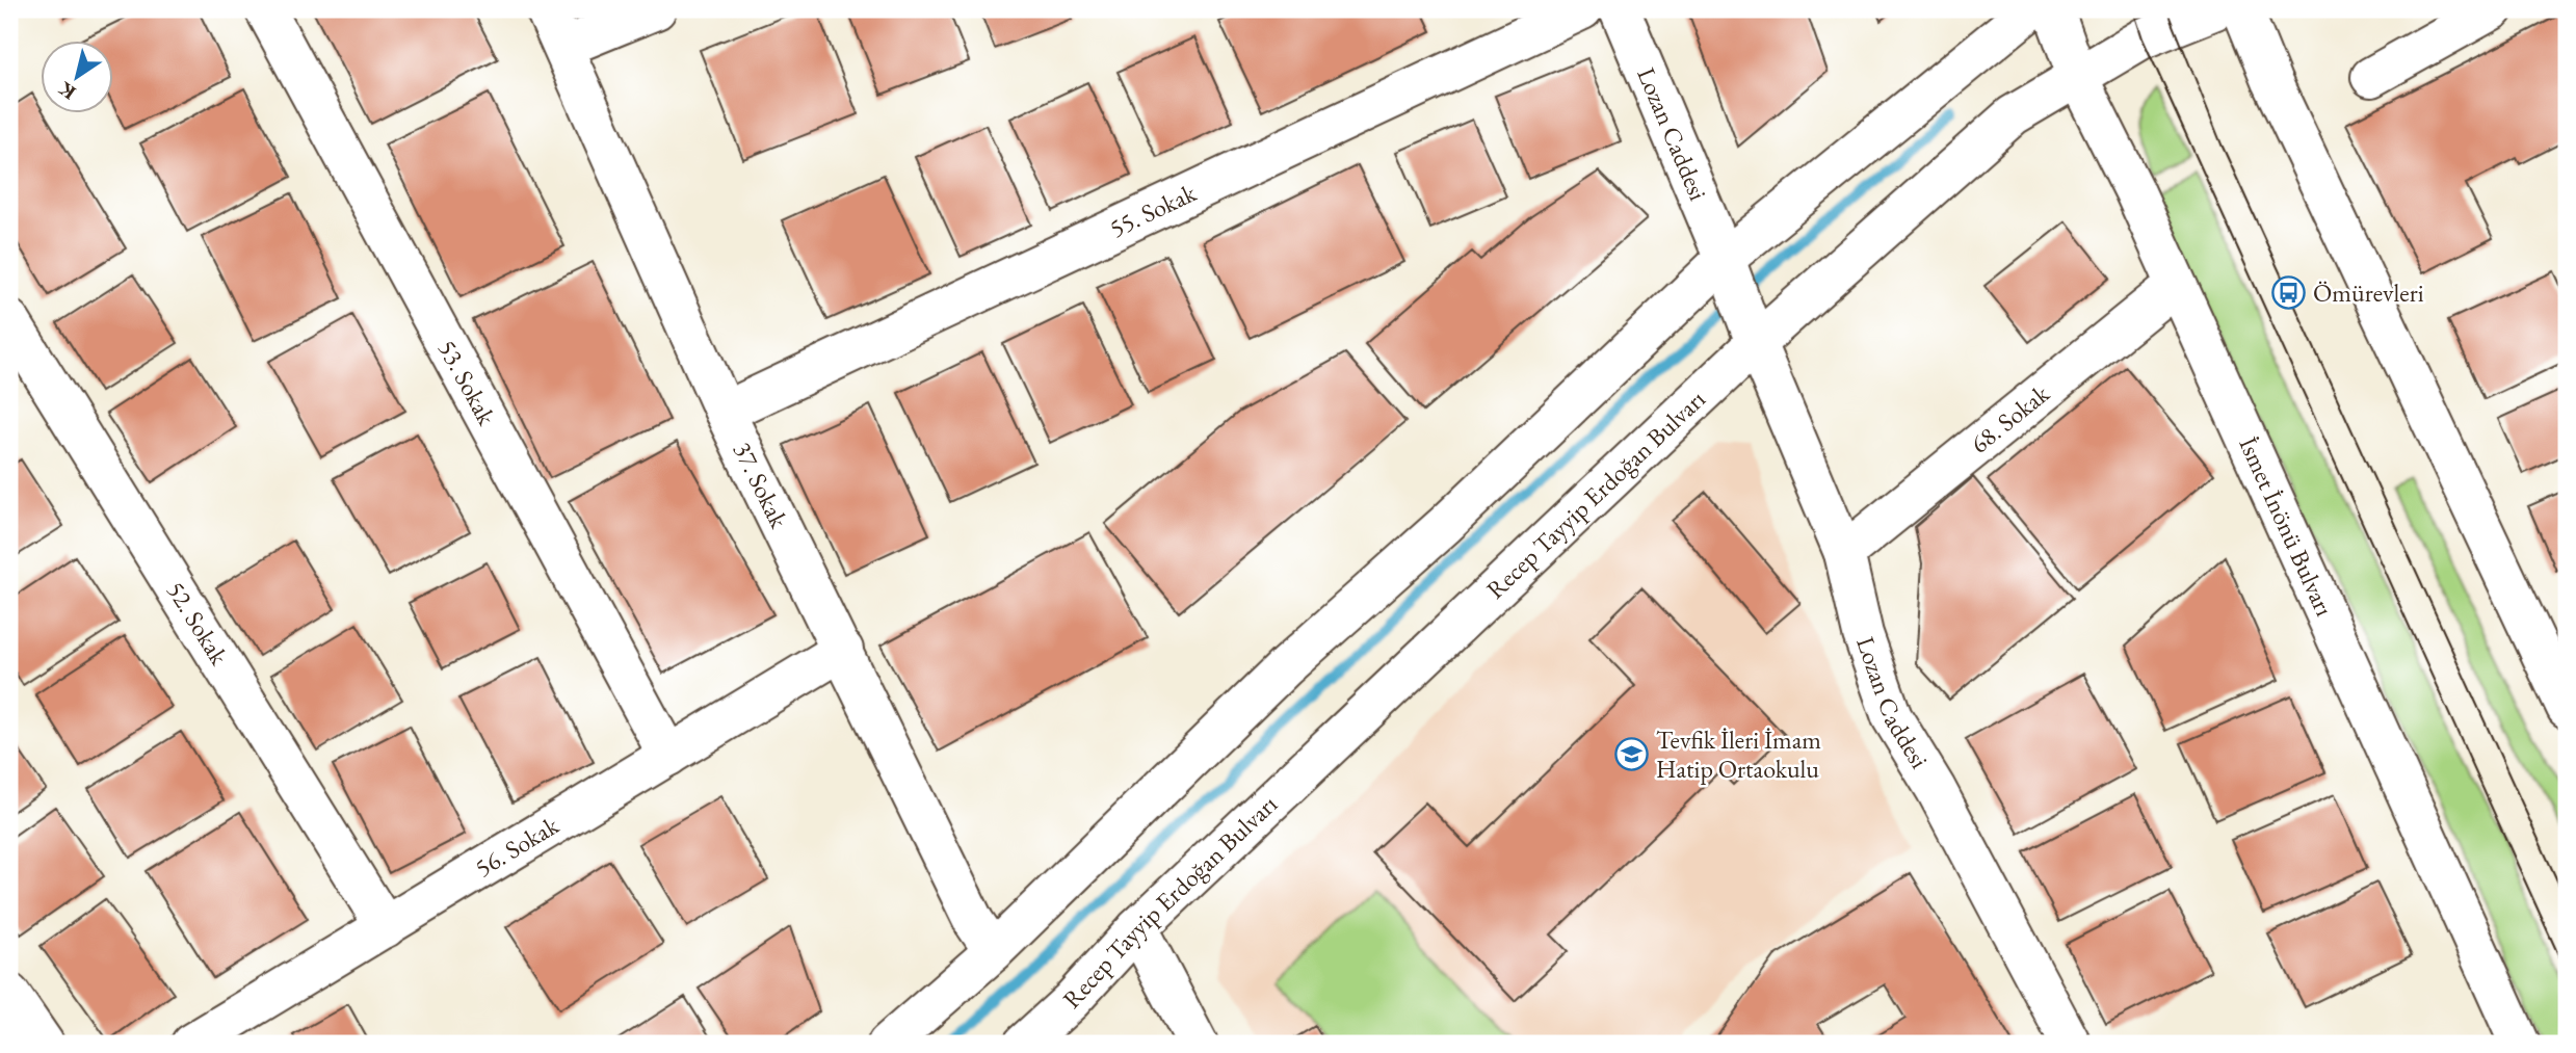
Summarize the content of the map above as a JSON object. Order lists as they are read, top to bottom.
{
  "streets": {
    "main road": [
      "Lozan Caddesi",
      "55. Sokak",
      "53. Sokak",
      "68. Sokak",
      "37. Sokak",
      "Recep Tayyip Erdoğan Bulvarı",
      "İsmet İnönü Bulvarı",
      "52. Sokak",
      "56. Sokak"
    ]
  },
  "crossings": [
    ["Lozan Caddesi", "68. Sokak"],
    ["Lozan Caddesi", "Recep Tayyip Erdoğan Bulvarı"],
    ["55. Sokak", "37. Sokak"],
    ["53. Sokak", "56. Sokak"],
    ["68. Sokak", "İsmet İnönü Bulvarı"],
    ["37. Sokak", "56. Sokak"],
    ["Recep Tayyip Erdoğan Bulvarı", "İsmet İnönü Bulvarı"],
    ["52. Sokak", "56. Sokak"]
  ],
  "places": {
    "bus stop": ["Ömürevleri"],
    "school or university": ["Tevfik İleri İmam Hatip Ortaokulu"]
  },
  "north": "bottom left"
}
